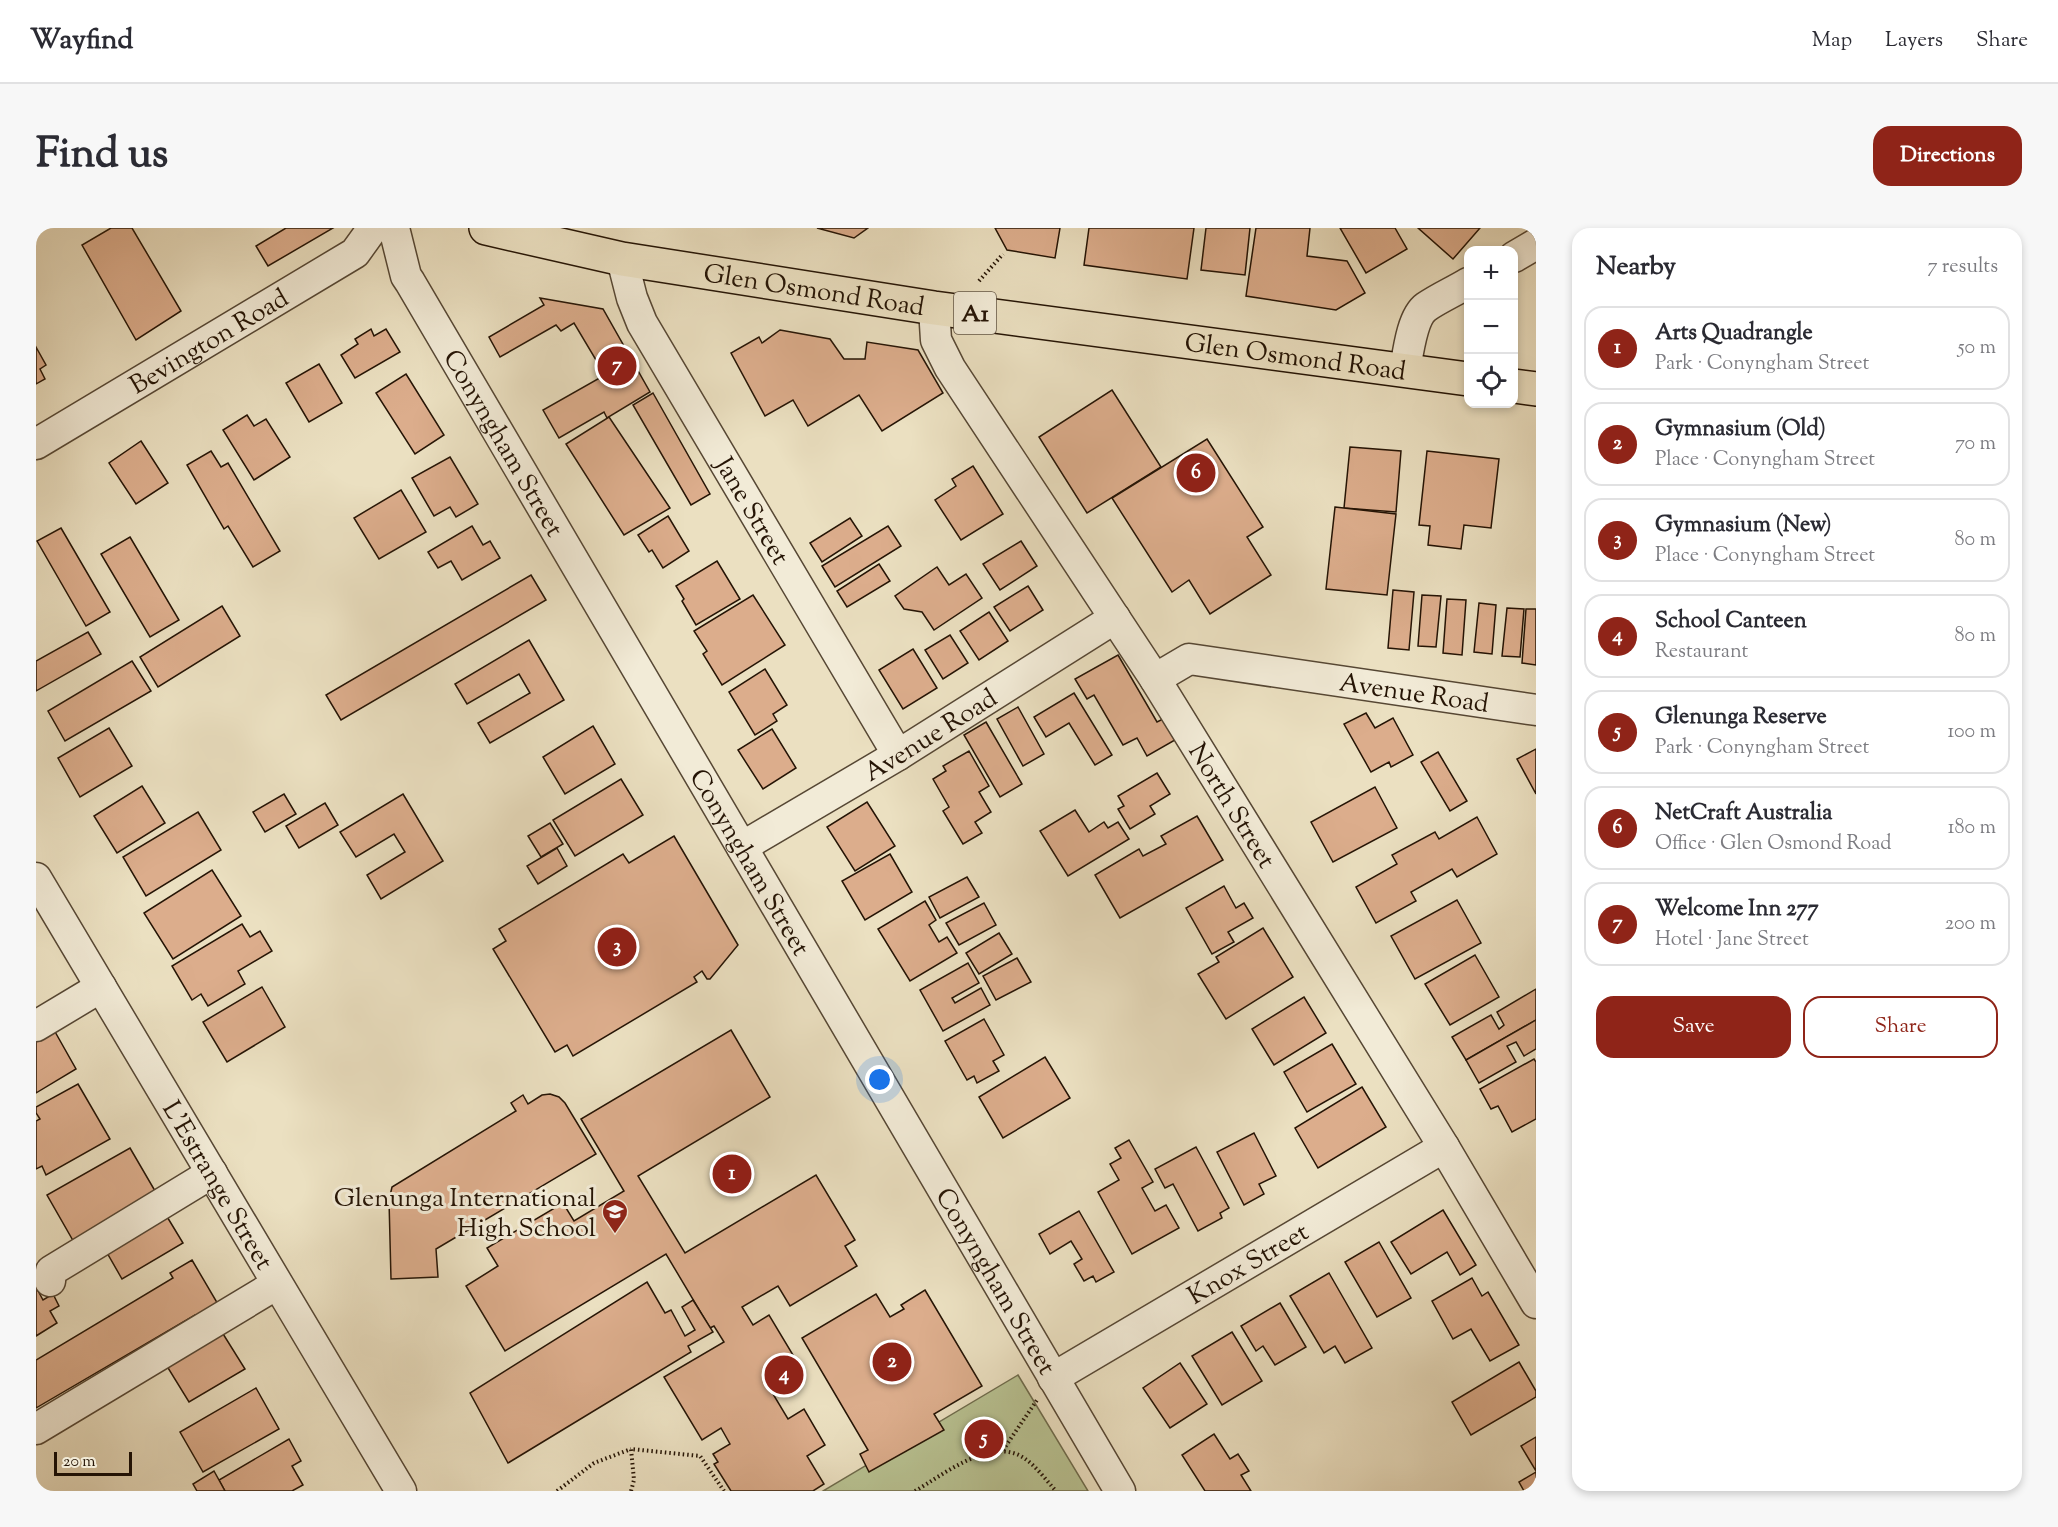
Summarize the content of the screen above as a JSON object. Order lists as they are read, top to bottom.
{
  "streets": {
    "highway": ["Glen Osmond Road", "A1"],
    "street": [
      "Bevington Road",
      "Conyngham Street",
      "Jane Street",
      "Avenue Road",
      "North Street",
      "L'Estrange Street",
      "Knox Street"
    ]
  },
  "crossings": [
    ["Glen Osmond Road", "Jane Street"],
    ["Glen Osmond Road", "North Street"],
    ["Conyngham Street", "Avenue Road"],
    ["Conyngham Street", "Knox Street"],
    ["Jane Street", "Avenue Road"],
    ["Avenue Road", "North Street"],
    ["North Street", "Knox Street"]
  ],
  "places": {
    "school or university": ["Glenunga International High School"]
  },
  "scale_bar": "20 m",
  "page": {
    "header": "Wayfind",
    "nav": ["Map", "Layers", "Share"],
    "title": "Find us",
    "buttons": [
      "Directions",
      ["Save", "Share"]
    ],
    "heading": ["Nearby", "7 results"],
    "map_buttons": ["+", "−"],
    "list": [
      {
        "mark": "1",
        "name": "Arts Quadrangle",
        "note": "Park · Conyngham Street",
        "value": "50 m"
      },
      {
        "mark": "2",
        "name": "Gymnasium (Old)",
        "note": "Place · Conyngham Street",
        "value": "70 m"
      },
      {
        "mark": "3",
        "name": "Gymnasium (New)",
        "note": "Place · Conyngham Street",
        "value": "80 m"
      },
      {
        "mark": "4",
        "name": "School Canteen",
        "note": "Restaurant",
        "value": "80 m"
      },
      {
        "mark": "5",
        "name": "Glenunga Reserve",
        "note": "Park · Conyngham Street",
        "value": "100 m"
      },
      {
        "mark": "6",
        "name": "NetCraft Australia",
        "note": "Office · Glen Osmond Road",
        "value": "180 m"
      },
      {
        "mark": "7",
        "name": "Welcome Inn 277",
        "note": "Hotel · Jane Street",
        "value": "200 m"
      }
    ],
    "pins": [
      "7",
      "6",
      "3",
      "1",
      "2",
      "4",
      "5"
    ],
    "scale": "20 m"
  }
}
